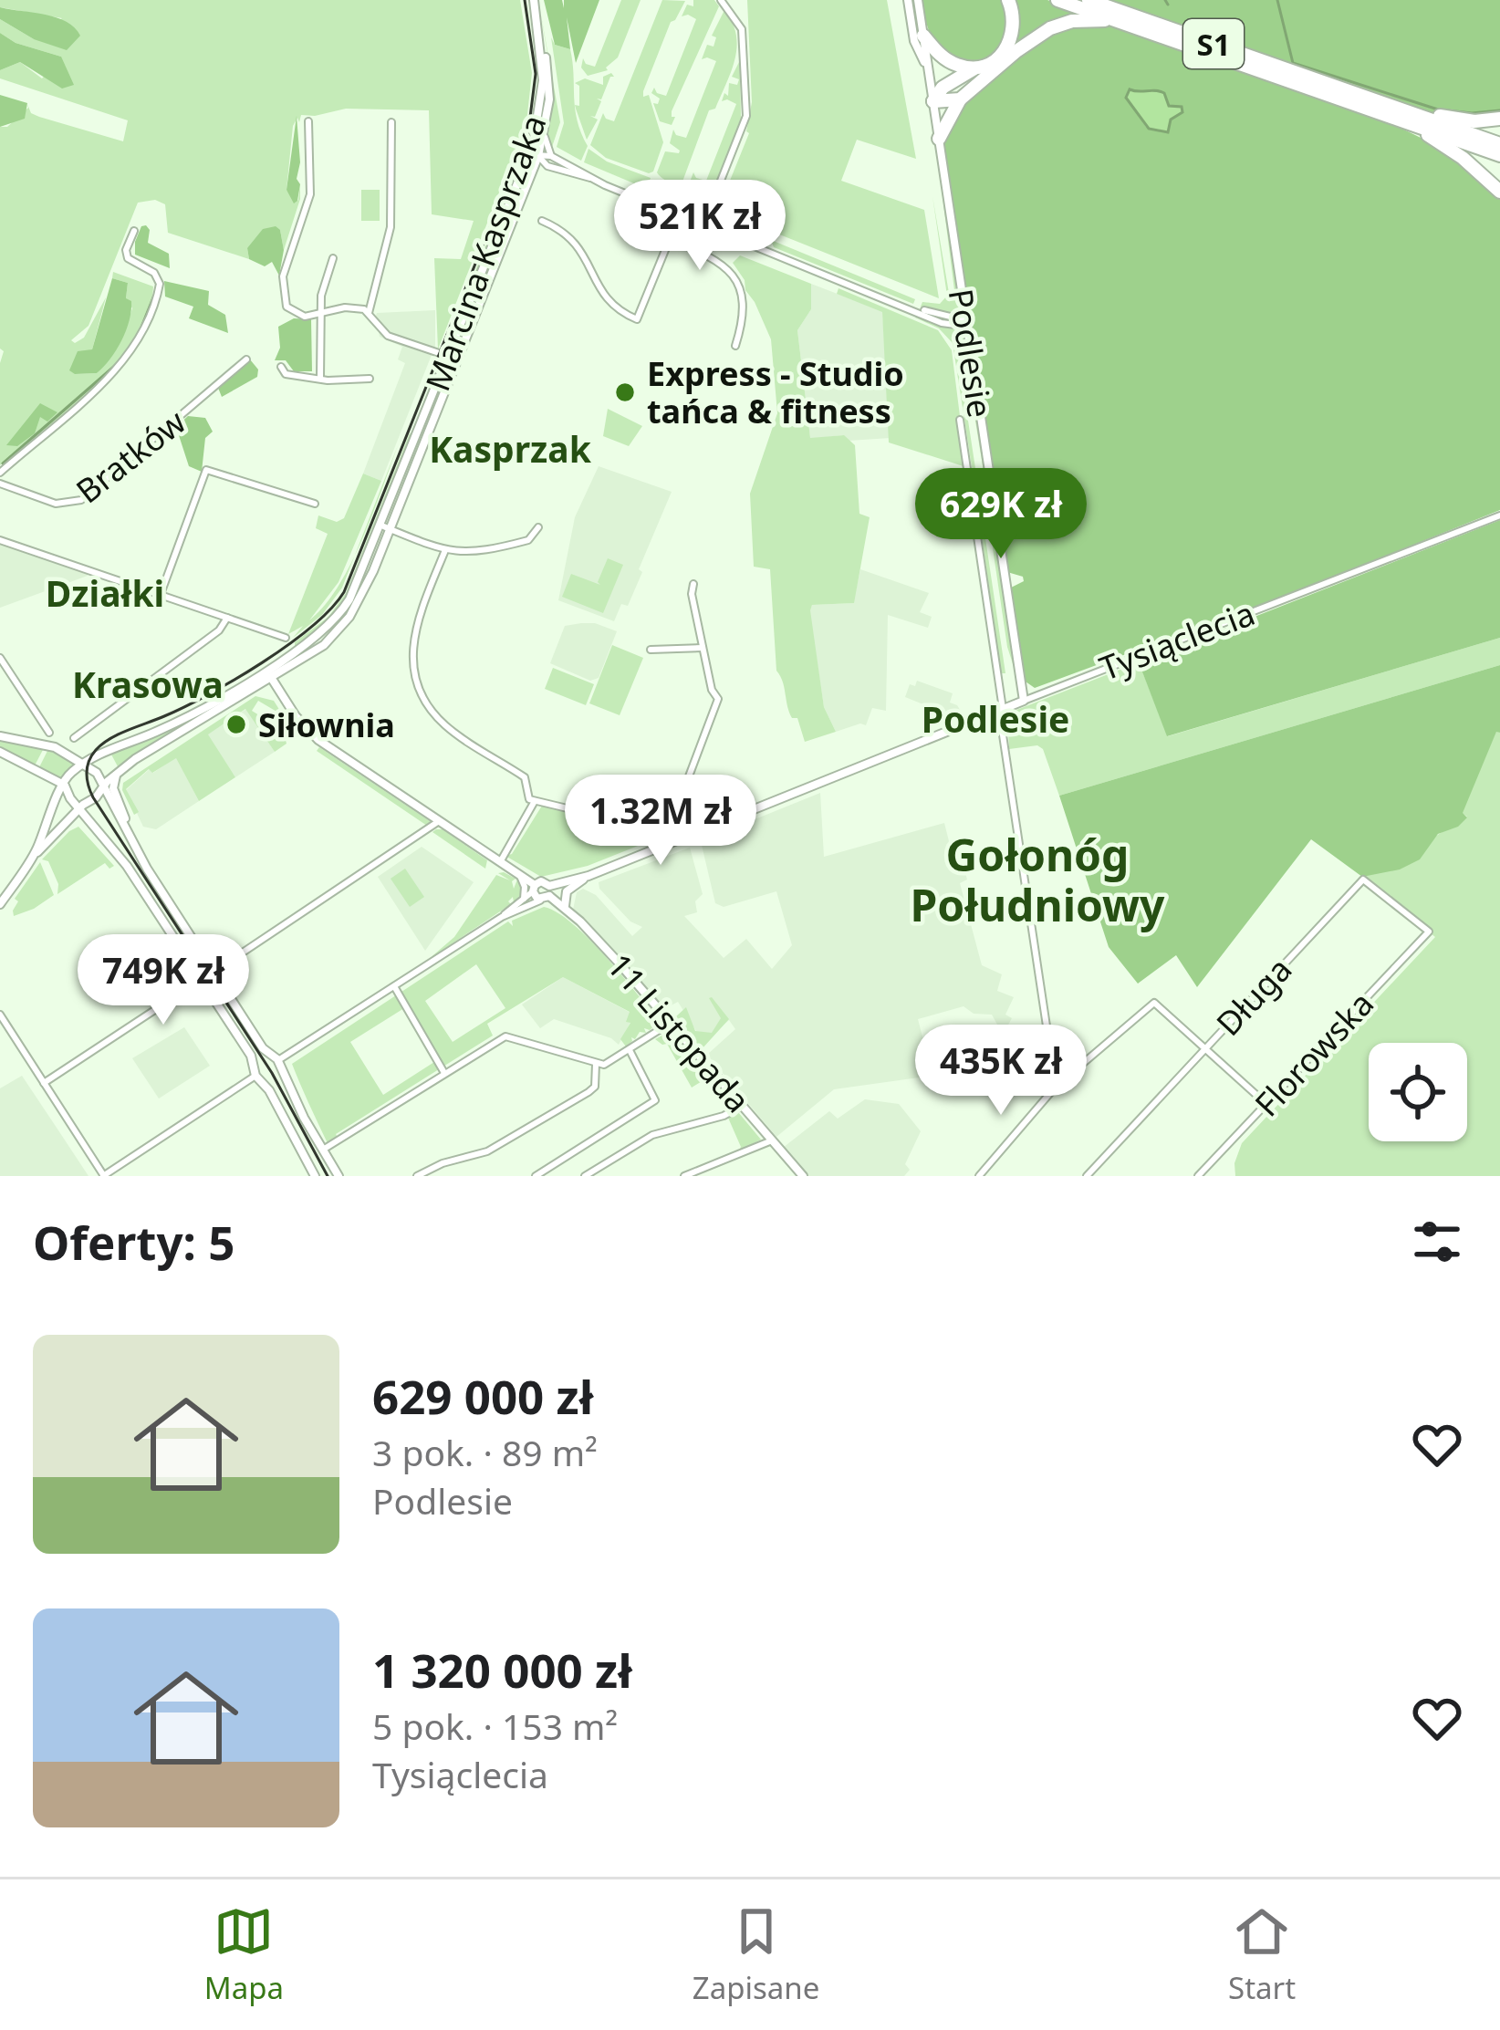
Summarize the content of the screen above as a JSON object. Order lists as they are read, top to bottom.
{
  "streets": {
    "highway": ["S1"],
    "street": [
      "Marcina Kasprzaka",
      "Podlesie",
      "Bratków",
      "Tysiąclecia",
      "Długa",
      "11 Listopada",
      "Florowska"
    ]
  },
  "crossings": [
    ["Marcina Kasprzaka", "11 Listopada"],
    ["Podlesie", "Tysiąclecia"],
    ["Tysiąclecia", "11 Listopada"],
    ["Długa", "Florowska"]
  ],
  "districts": [
    "Kasprzak",
    "Działki",
    "Krasowa",
    "Podlesie",
    "Gołonóg Południowy"
  ],
  "places": ["Express - Studio tańca & fitness", "Siłownia"],
  "page": {
    "price": [
      "521K zł",
      "629K zł",
      "1.32M zł",
      "749K zł",
      "435K zł"
    ],
    "heading": "Oferty: 5",
    "list": [
      {
        "name": "629 000 zł",
        "note": "3 pok. · 89 m² · Podlesie"
      },
      {
        "name": "1 320 000 zł",
        "note": "5 pok. · 153 m² · Tysiąclecia"
      }
    ],
    "tabs": ["Mapa", "Zapisane", "Start"]
  }
}
